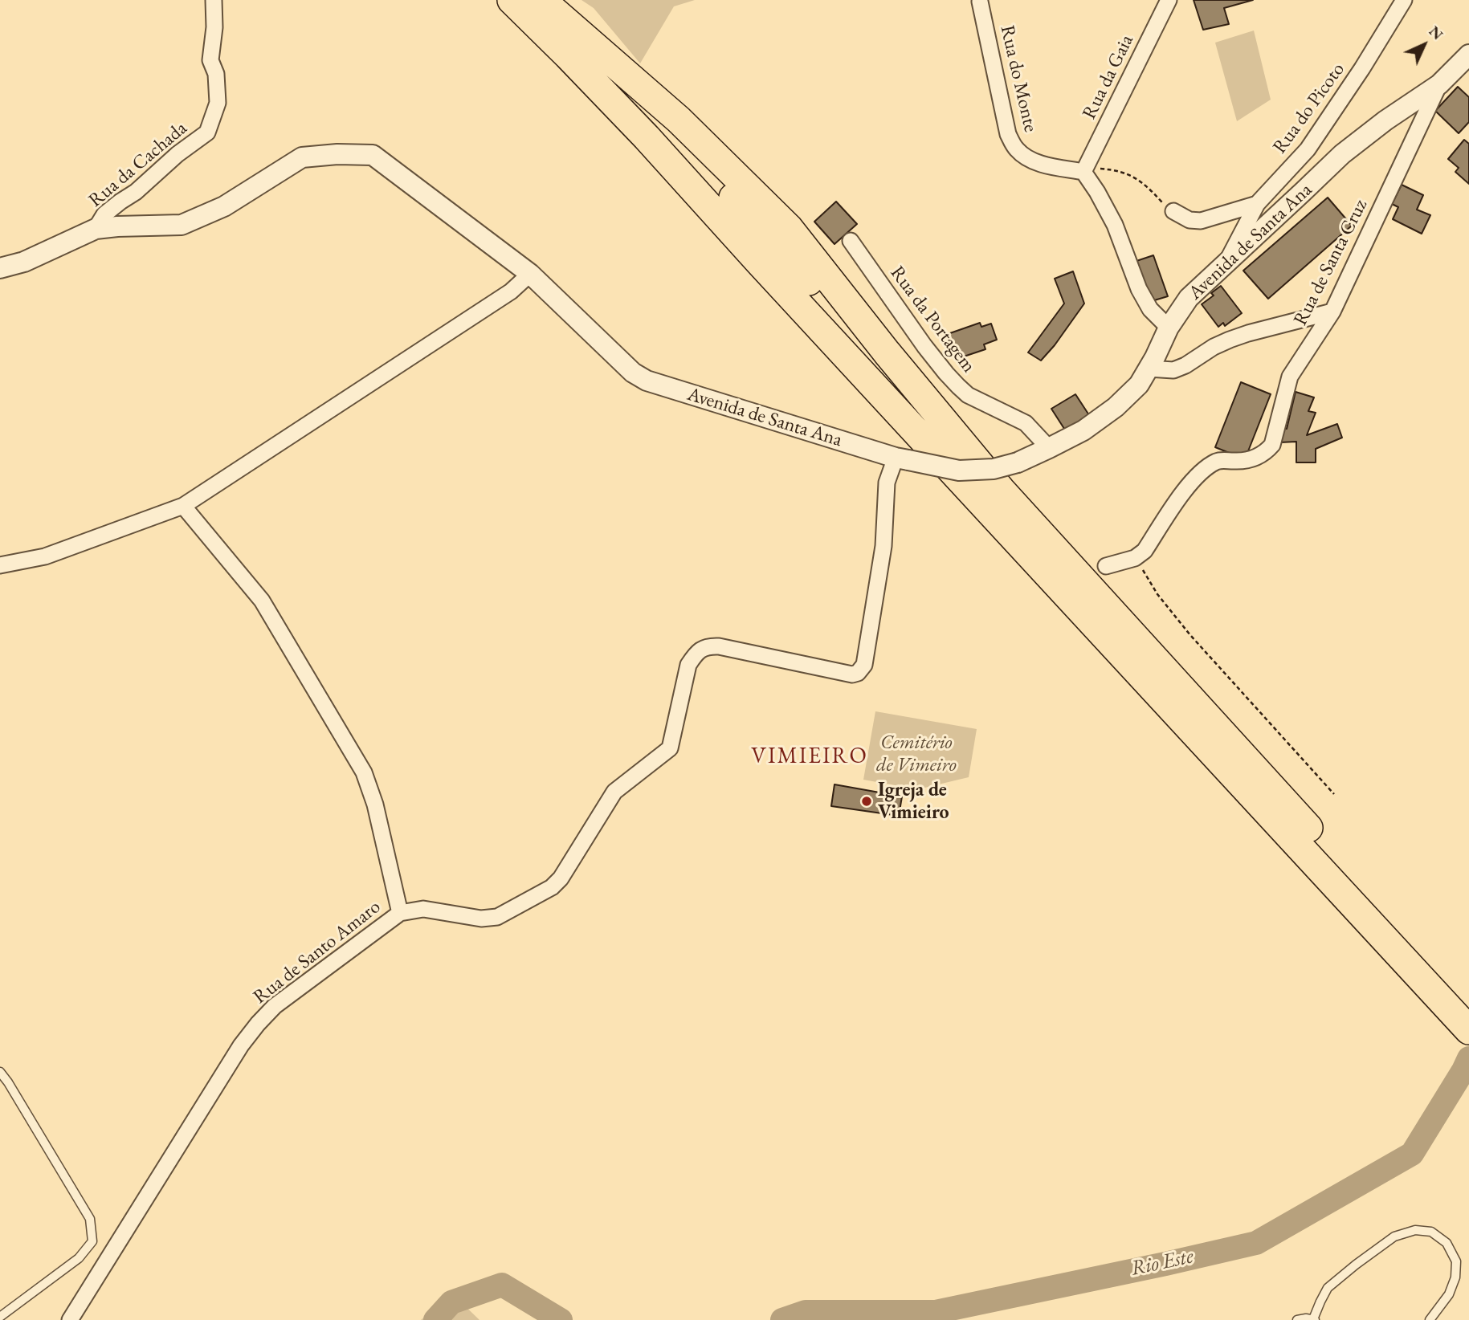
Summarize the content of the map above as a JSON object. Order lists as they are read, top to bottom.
{
  "streets": {
    "street": [
      "Rua da Gaia",
      "Rua do Monte",
      "Rua do Picoto",
      "Rua da Cachada",
      "Avenida de Santa Ana",
      "Rua de Santa Cruz",
      "Rua da Portagem",
      "Rua de Santo Amaro"
    ]
  },
  "crossings": [
    ["Rua da Gaia", "Rua do Monte"],
    ["Rua do Picoto", "Avenida de Santa Ana"],
    ["Rua da Cachada", "Avenida de Santa Ana"],
    ["Avenida de Santa Ana", "Rua de Santa Cruz"],
    ["Avenida de Santa Ana", "Rua da Portagem"],
    ["Avenida de Santa Ana", "Rua de Santo Amaro"]
  ],
  "districts": ["VIMIEIRO"],
  "water": ["Rio Este"],
  "parks": ["Cemitério de Vimeiro"],
  "places": ["Igreja de Vimieiro"],
  "north": "top right"
}
